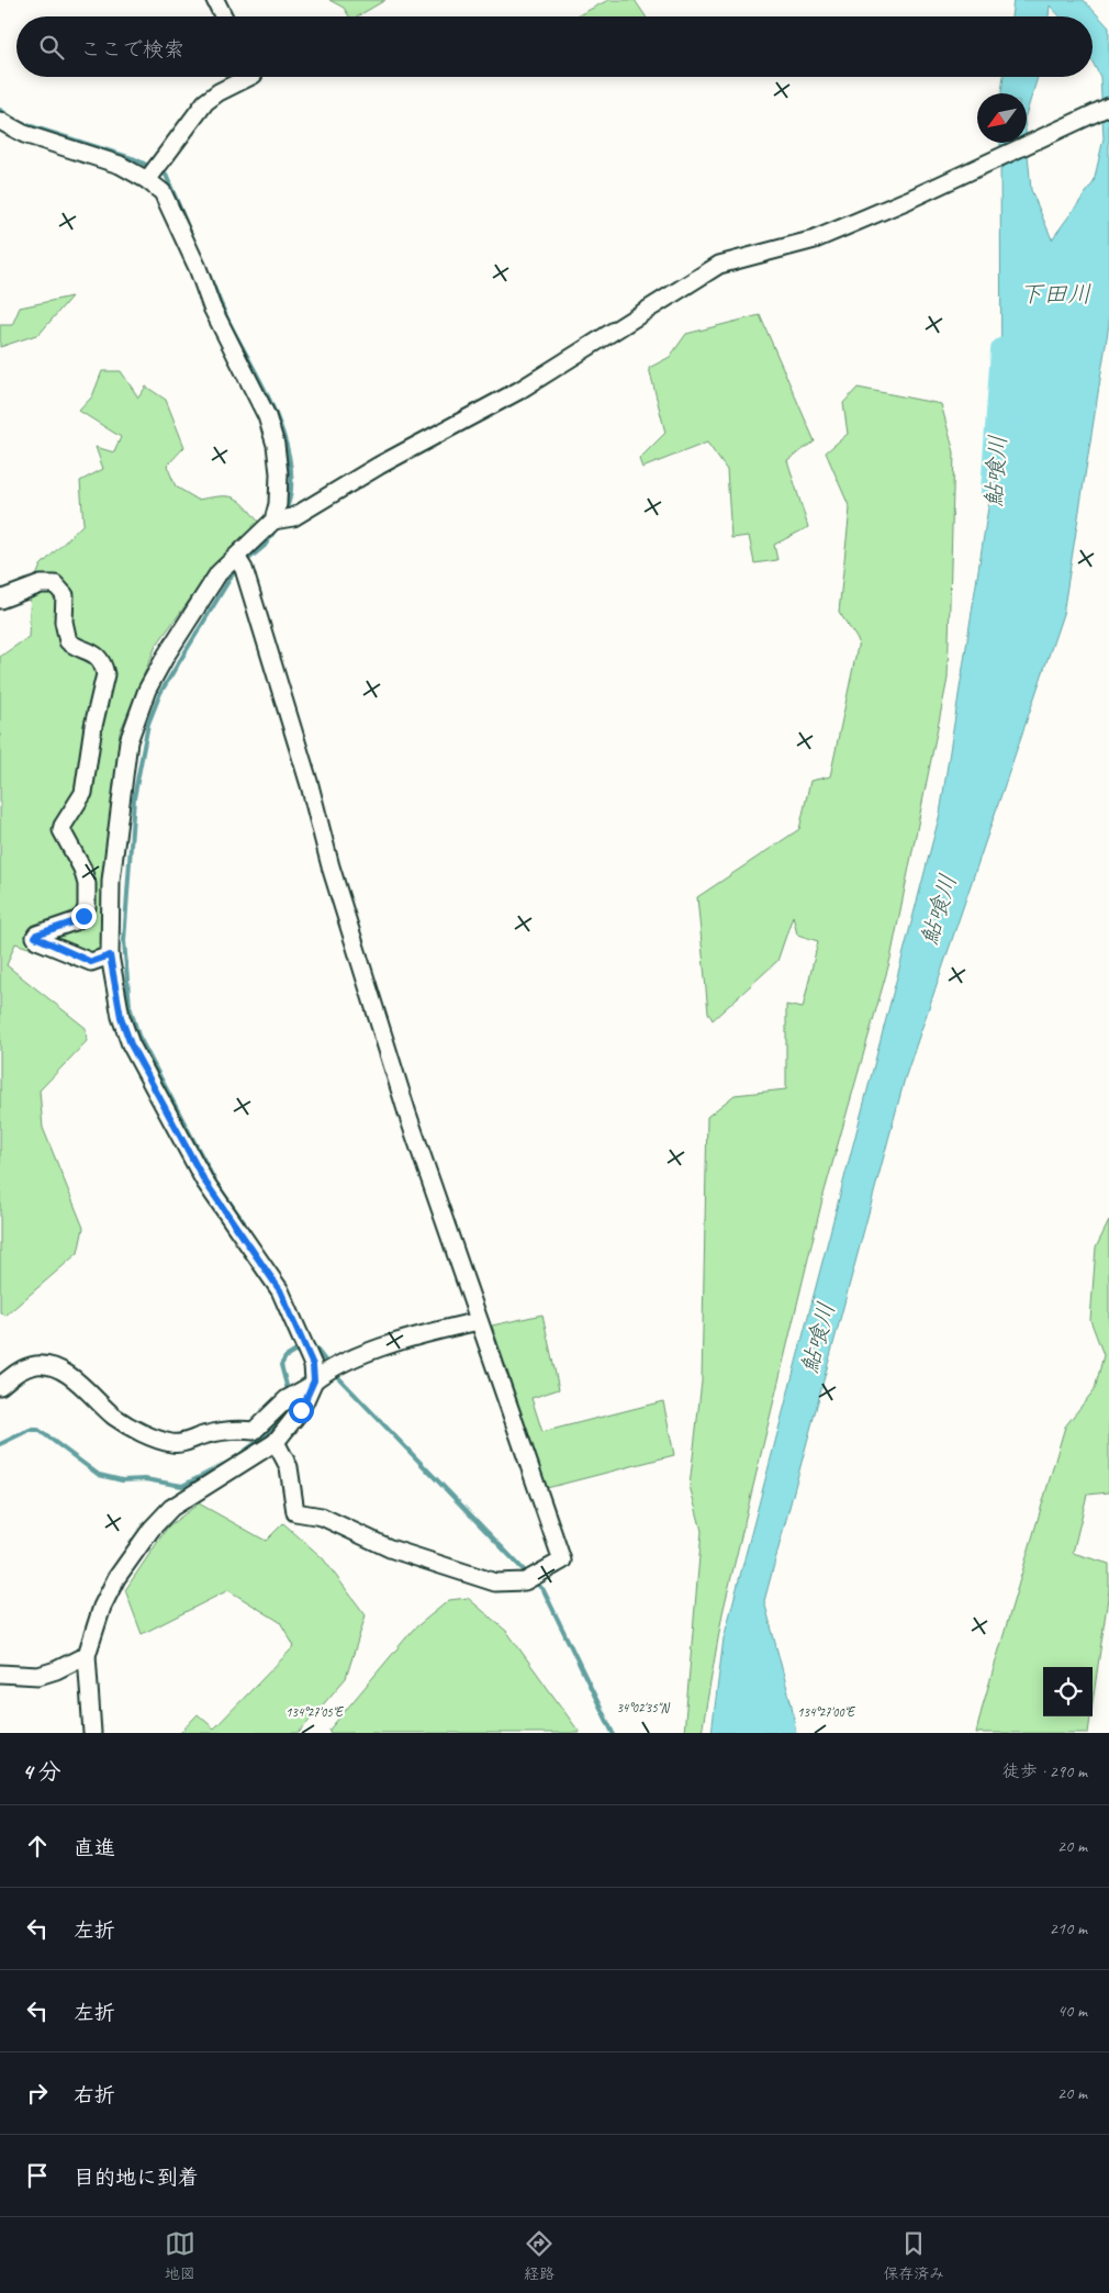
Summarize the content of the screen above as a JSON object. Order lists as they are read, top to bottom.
{
  "water": ["下田川", "鮎喰川"],
  "north": "bottom left",
  "page": {
    "search": "ここで検索",
    "heading": ["4 分", "徒歩 · 290 m"],
    "list": [
      ["直進", "20 m"],
      ["左折", "210 m"],
      ["左折", "40 m"],
      ["右折", "20 m"],
      "目的地に到着"
    ],
    "nav": ["地図", "経路", "保存済み"]
  },
  "coordinates": ["34°02'35\"N", "134°27'05\"E", "134°27'00\"E"]
}
